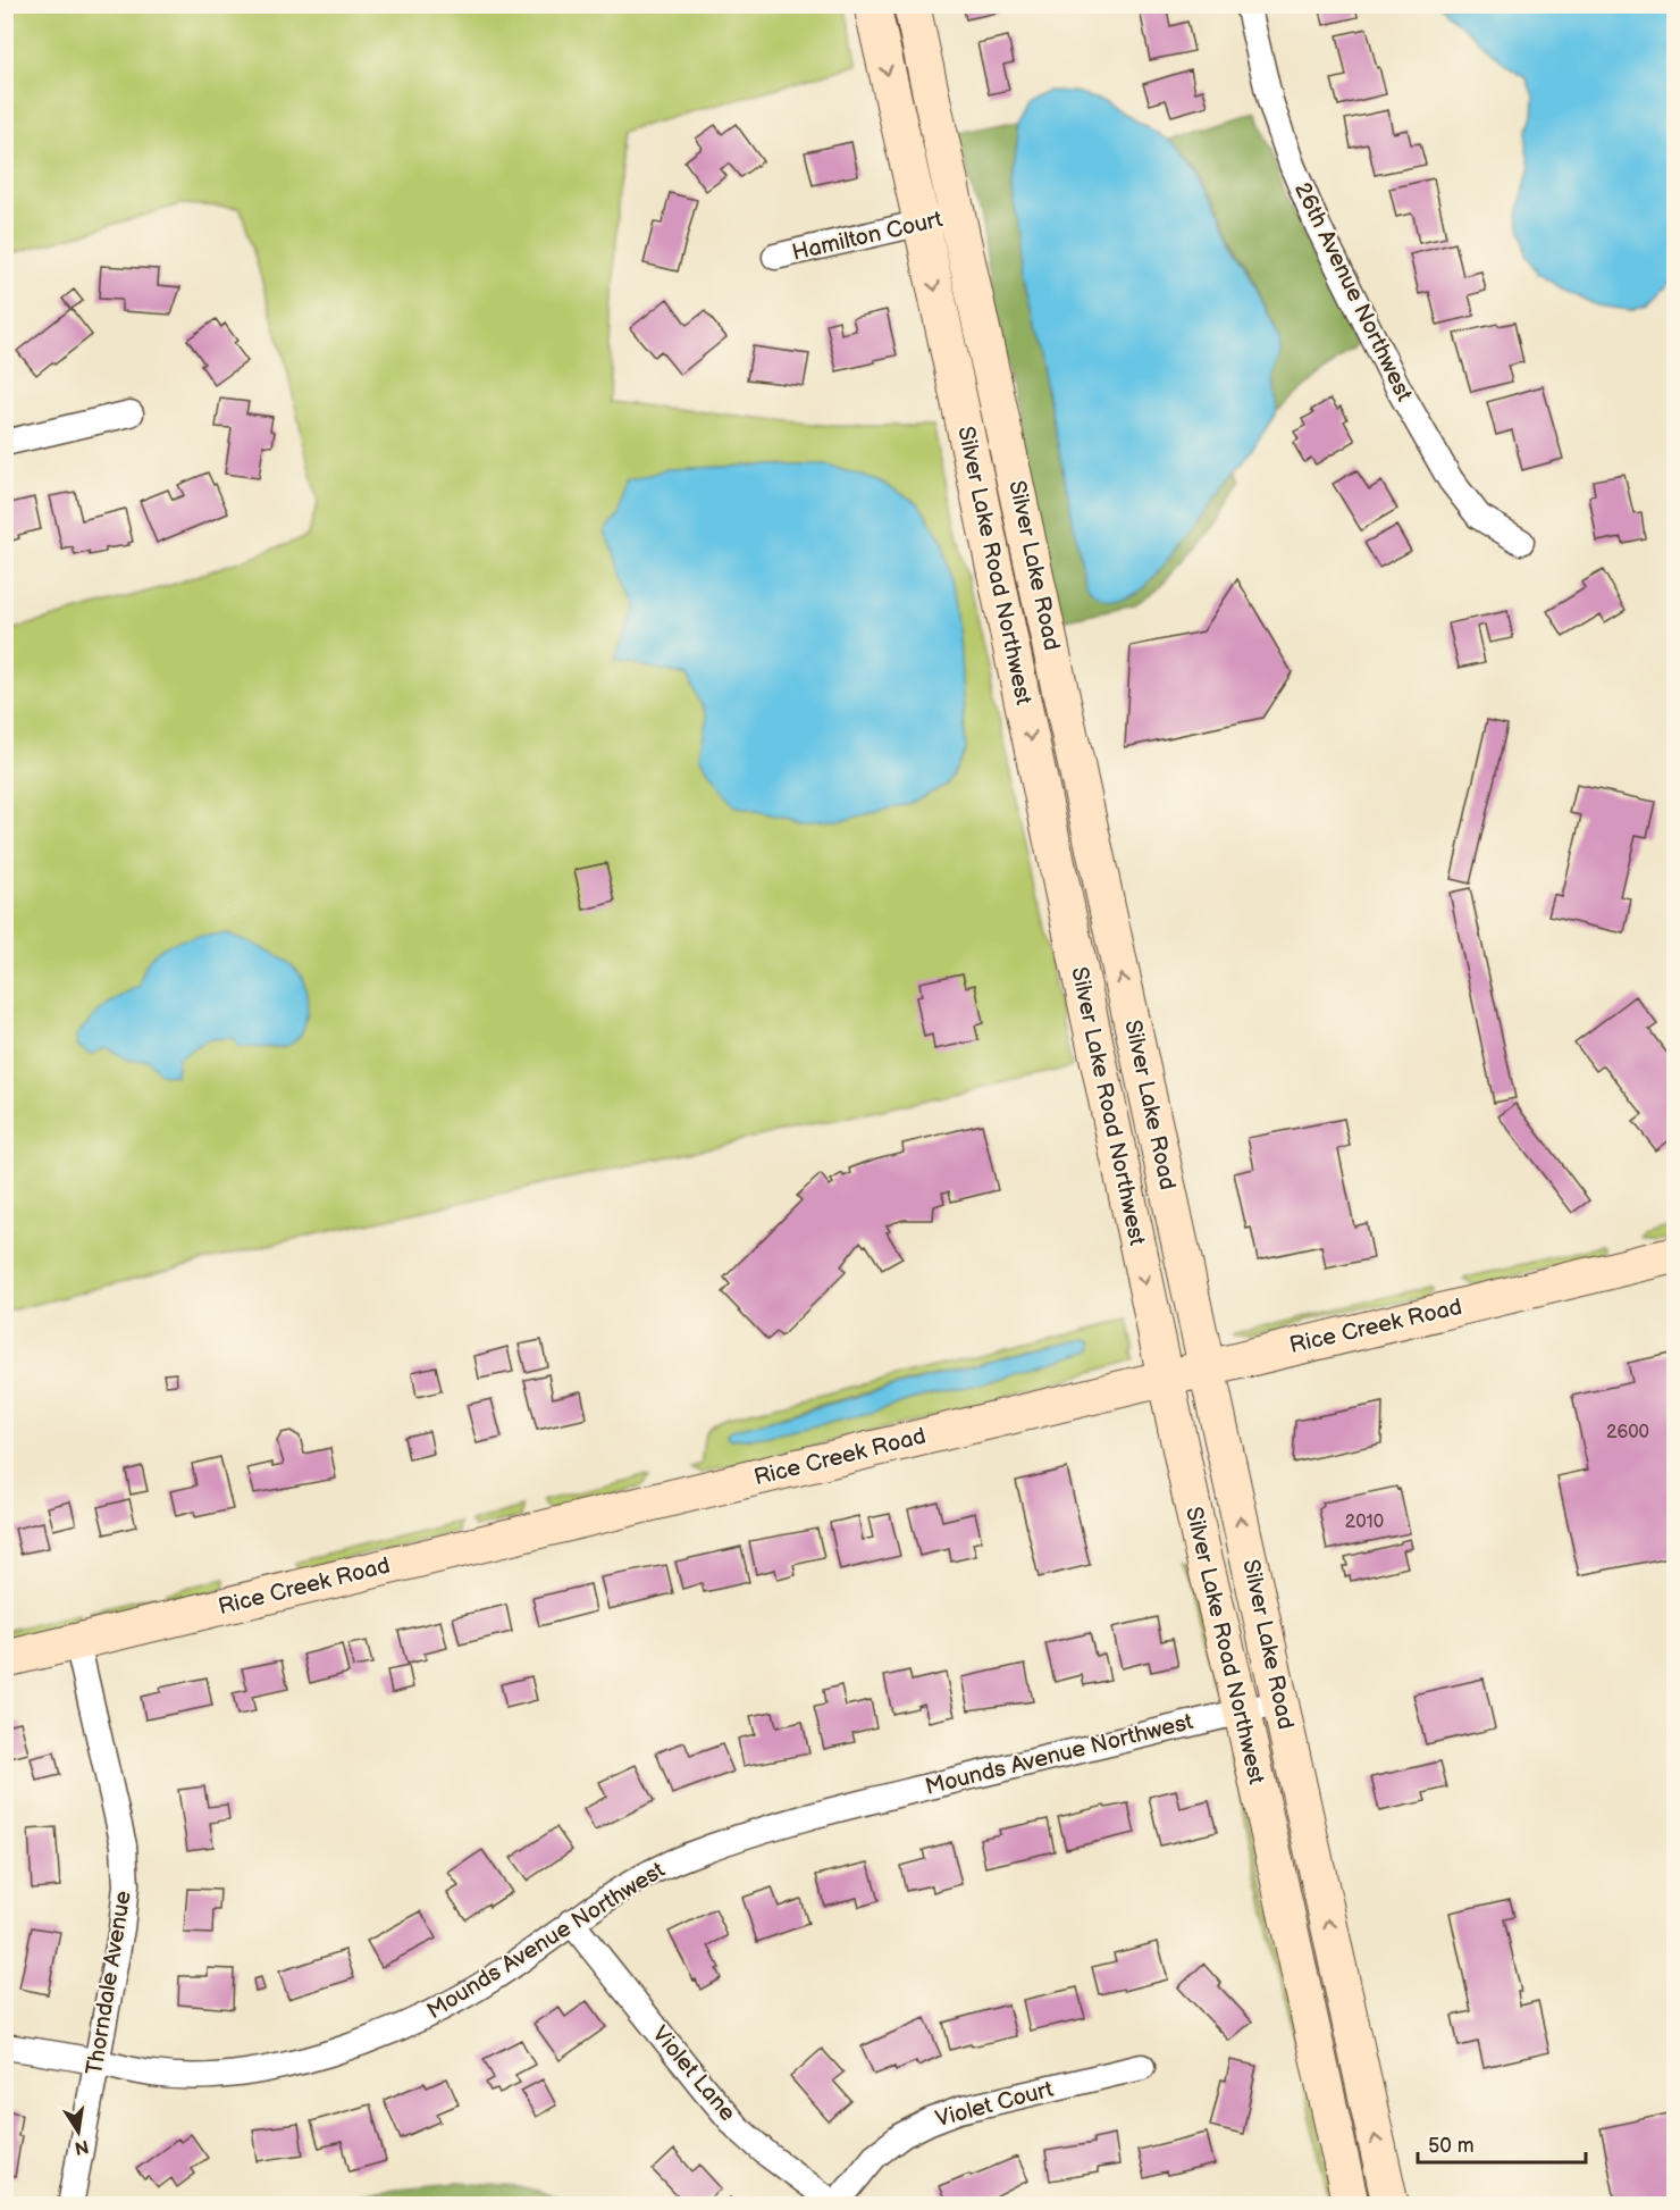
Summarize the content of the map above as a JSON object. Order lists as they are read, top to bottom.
{
  "streets": {
    "main road": ["Silver Lake Road Northwest", "Silver Lake Road", "Rice Creek Road"],
    "street": [
      "Hamilton Court",
      "26th Avenue Northwest",
      "Mounds Avenue Northwest",
      "Thorndale Avenue",
      "Violet Lane",
      "Violet Court"
    ]
  },
  "crossings": [
    ["Hamilton Court", "Silver Lake Road Northwest"],
    ["Hamilton Court", "Silver Lake Road"],
    ["Silver Lake Road Northwest", "Rice Creek Road"],
    ["Silver Lake Road Northwest", "Mounds Avenue Northwest"],
    ["Silver Lake Road", "Rice Creek Road"],
    ["Silver Lake Road", "Mounds Avenue Northwest"],
    ["Rice Creek Road", "Thorndale Avenue"],
    ["Mounds Avenue Northwest", "Thorndale Avenue"],
    ["Mounds Avenue Northwest", "Violet Lane"],
    ["Violet Lane", "Violet Court"]
  ],
  "one_way": ["Silver Lake Road Northwest", "Silver Lake Road"],
  "house_numbers": ["2600", "2010"],
  "scale_bar": "50 m",
  "north": "bottom"
}
